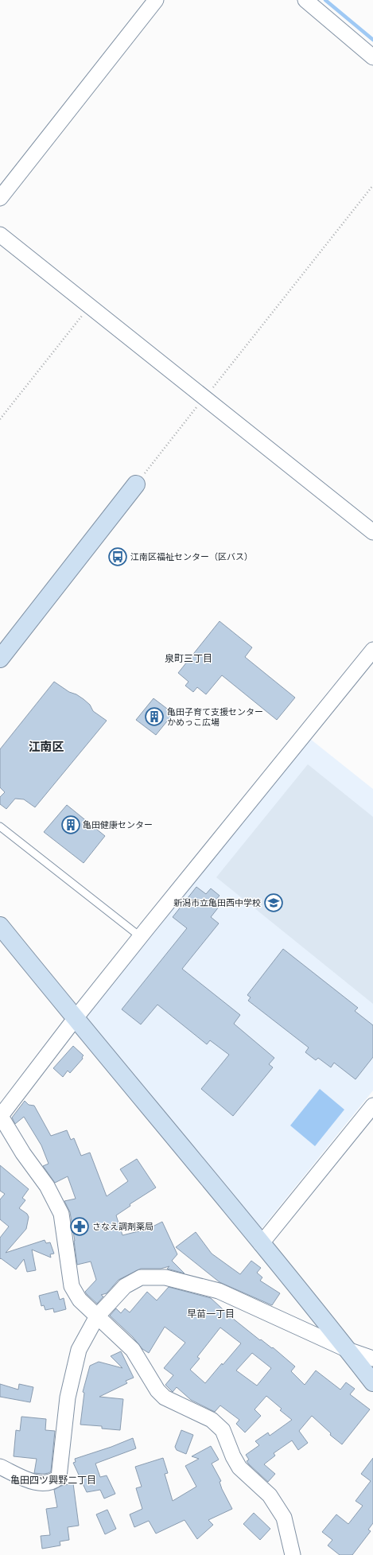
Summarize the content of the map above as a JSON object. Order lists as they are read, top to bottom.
{
  "districts": [
    "泉町三丁目",
    "江南区",
    "早苗一丁目",
    "亀田四ツ興野二丁目"
  ],
  "places": {
    "bus stop": ["江南区福祉センター（区バス）"],
    "building": ["亀田子育て支援センター かめっこ広場", "亀田健康センター"],
    "school or university": ["新潟市立亀田西中学校"],
    "pharmacy": ["さなえ調剤薬局"]
  }
}
